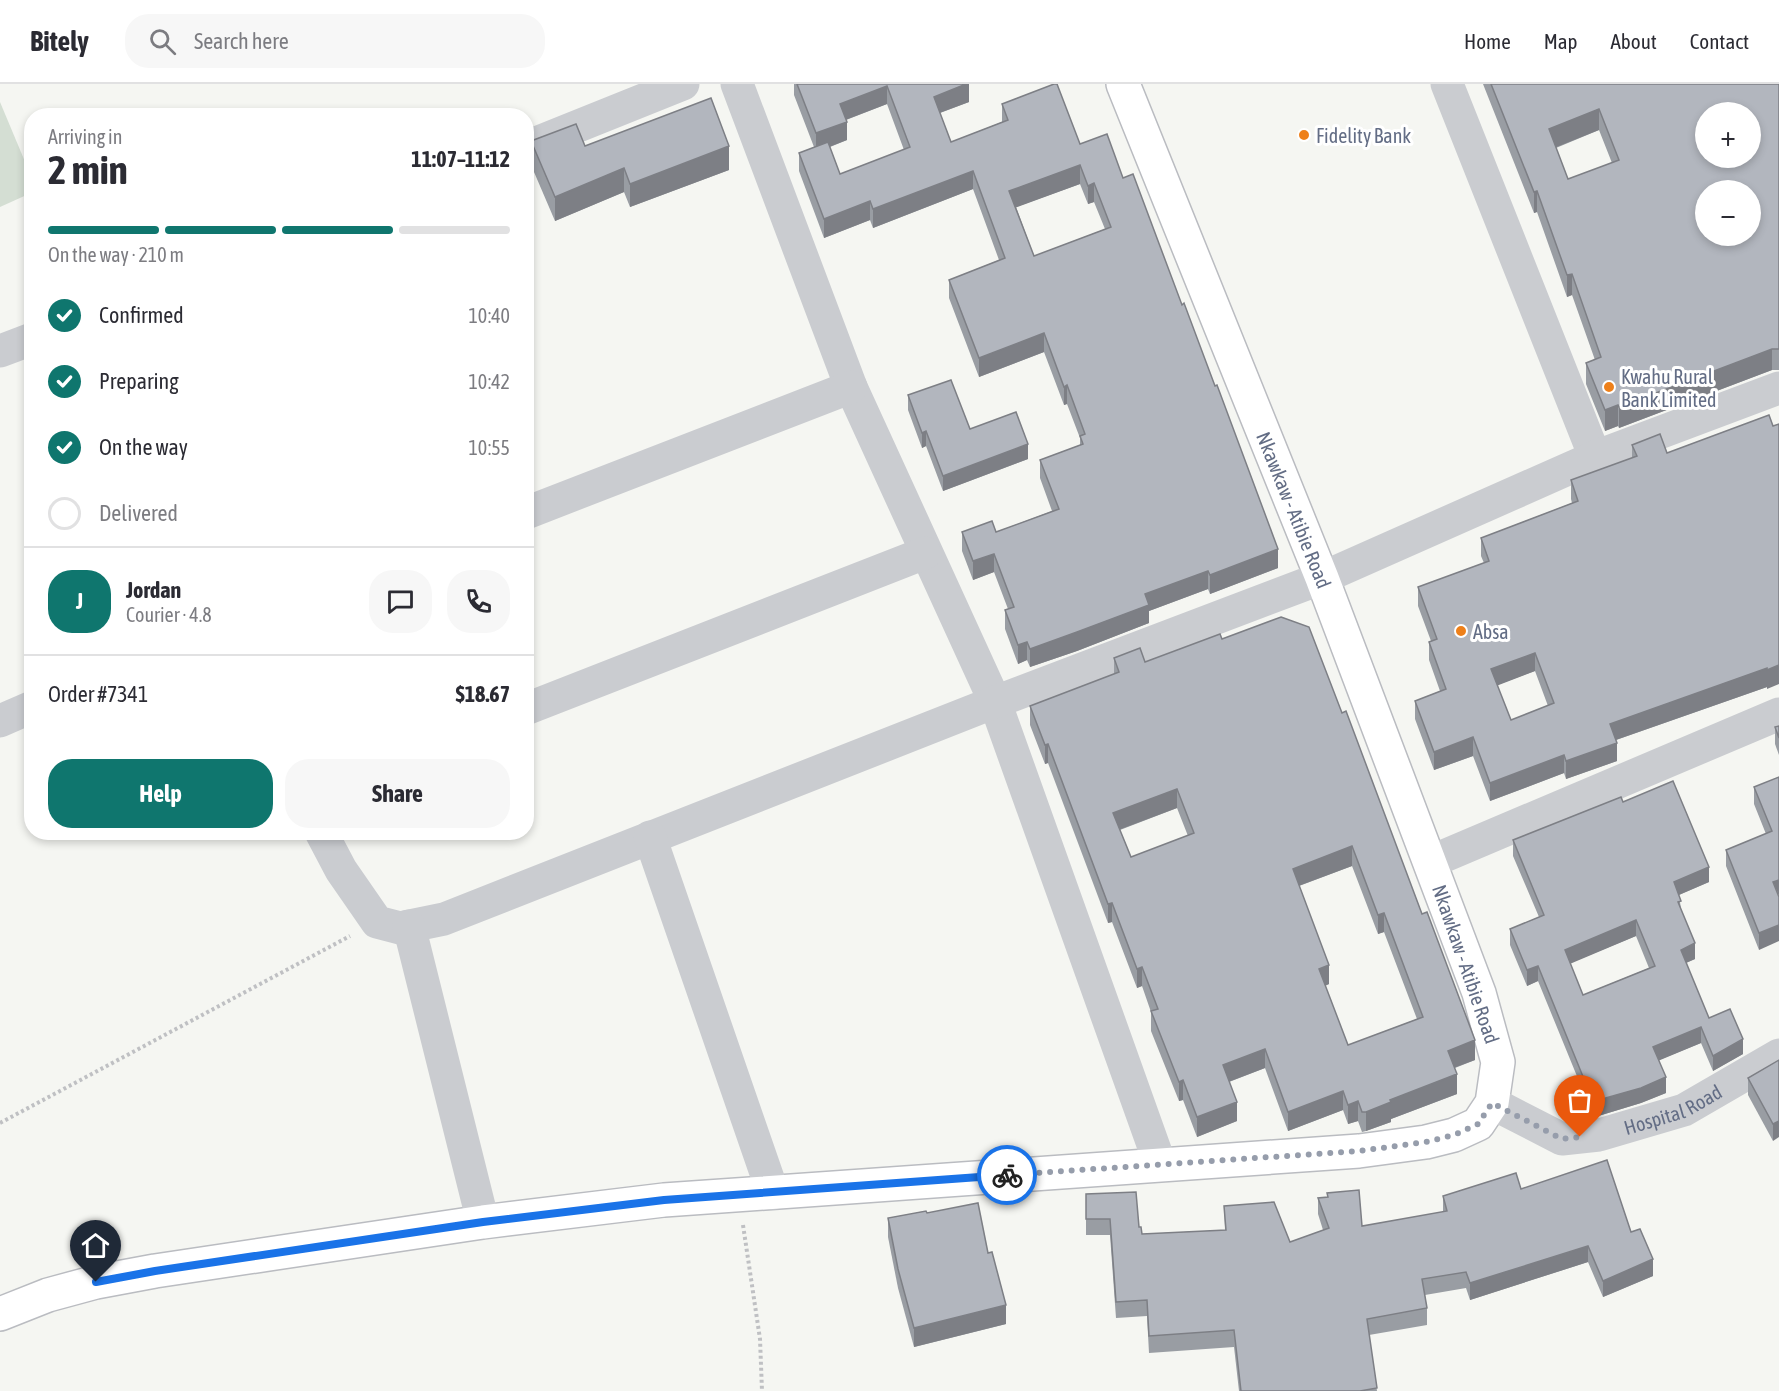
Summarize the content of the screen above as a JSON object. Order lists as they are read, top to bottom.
{
  "streets": {
    "main road": ["Nkawkaw - Atibie Road"],
    "street": ["Hospital Road"]
  },
  "crossings": [
    ["Nkawkaw - Atibie Road", "Hospital Road"]
  ],
  "places": ["Fidelity Bank", "Kwahu Rural Bank Limited", "Absa"],
  "page": {
    "header": "Bitely",
    "search": "Search here",
    "nav": [
      "Home",
      "Map",
      "About",
      "Contact"
    ],
    "map_buttons": ["+", "−"],
    "heading": ["2 min", "Arriving in", "11:07–11:12"],
    "panel": [
      "Jordan",
      "Courier · 4.8",
      "Order #7341",
      "$18.67"
    ],
    "bar": "On the way · 210 m",
    "list": [
      ["Confirmed", "10:40"],
      ["Preparing", "10:42"],
      ["On the way", "10:55"],
      "Delivered"
    ],
    "round": "J",
    "buttons": ["Help", "Share"]
  }
}
